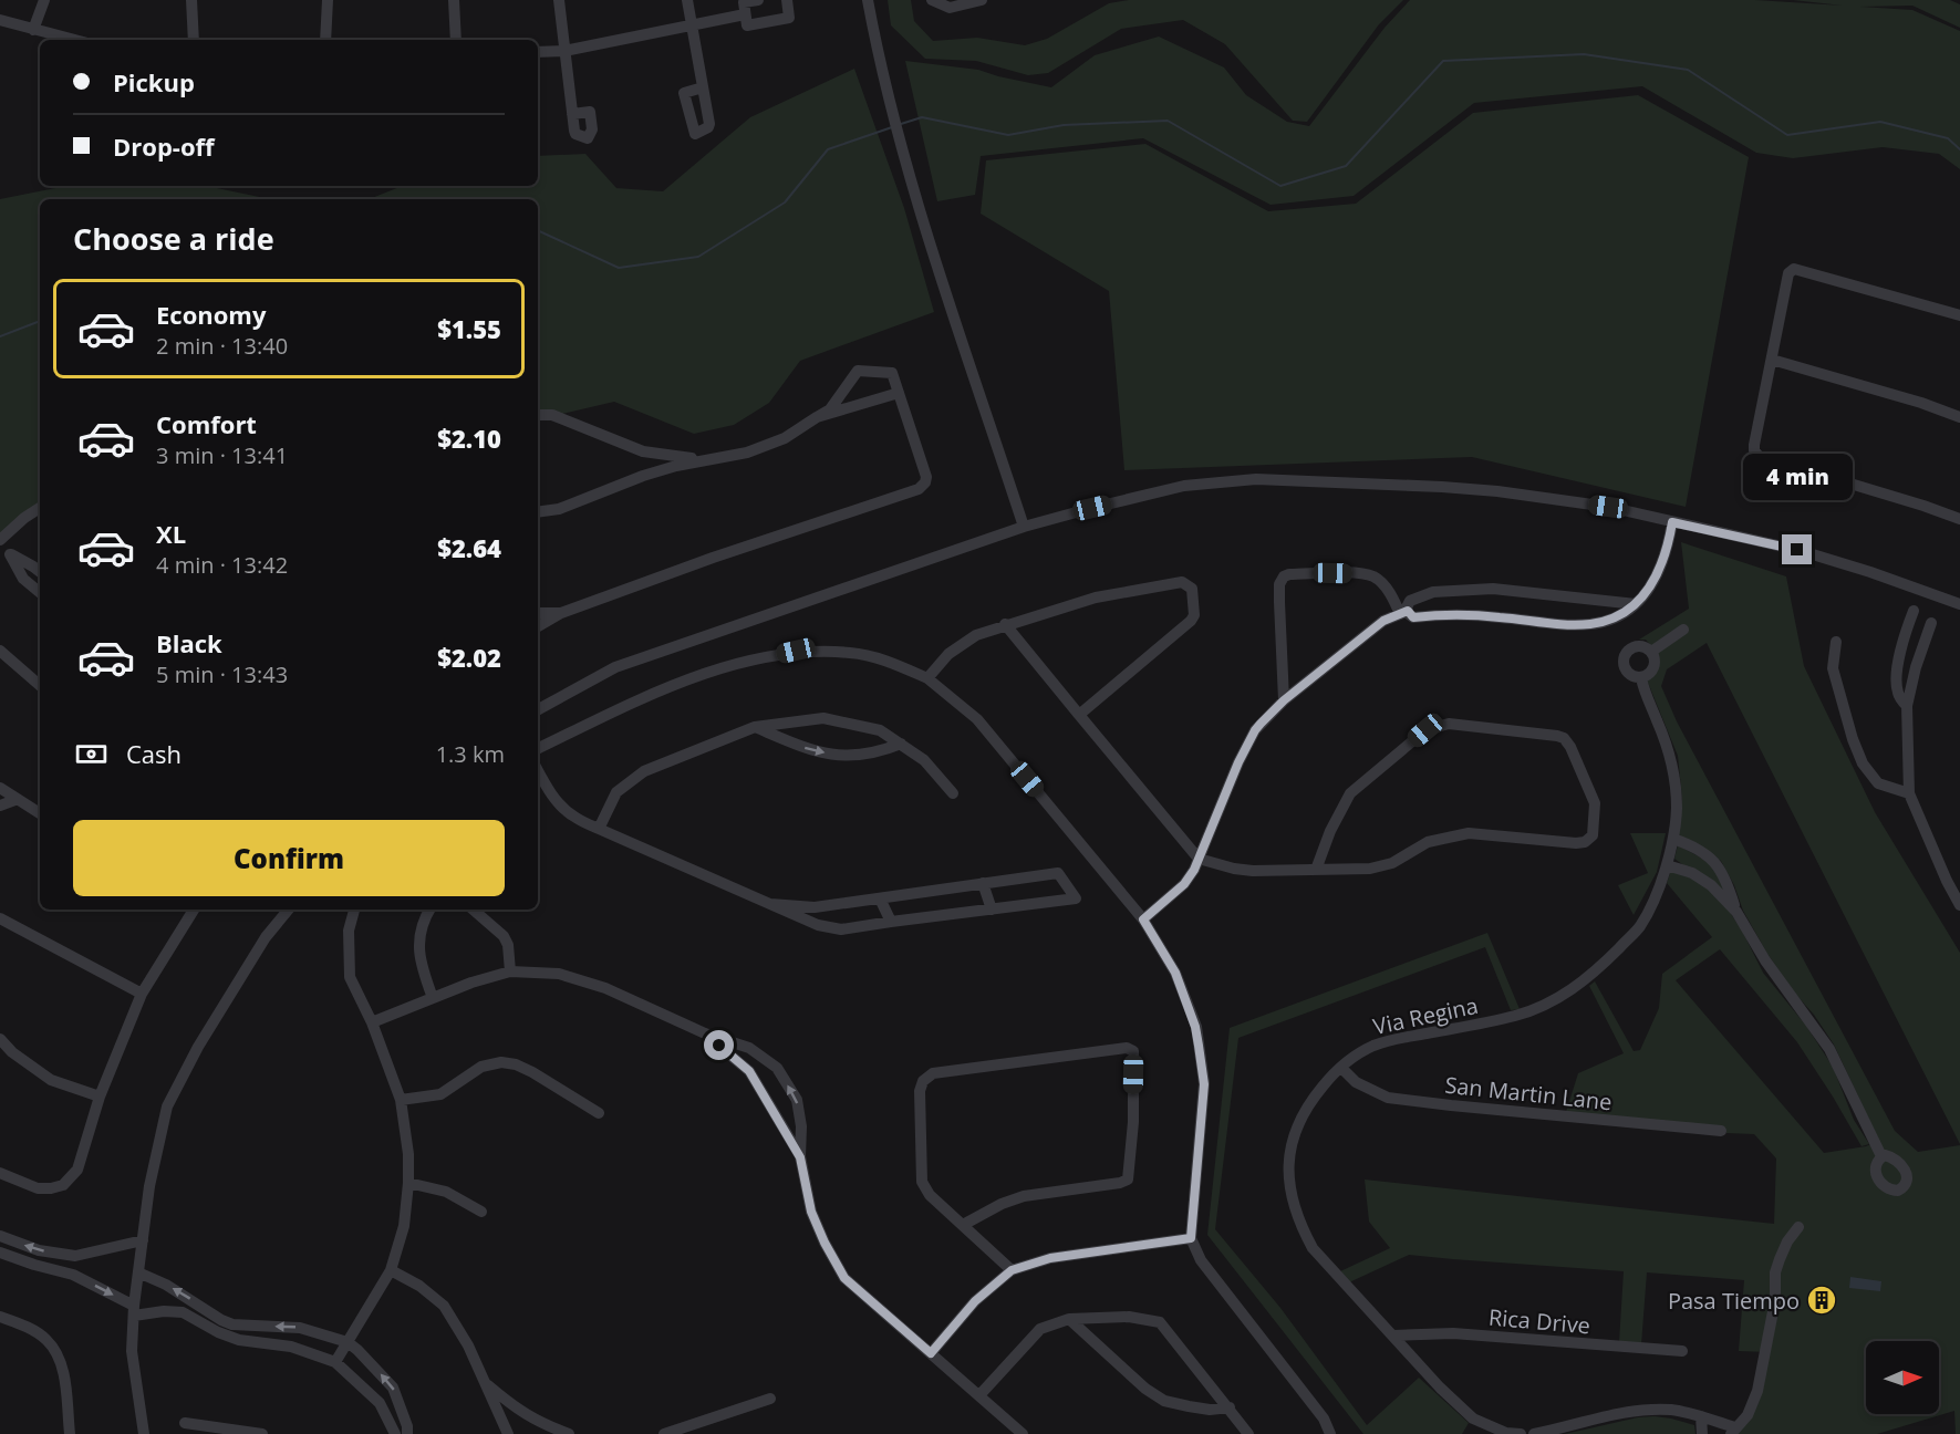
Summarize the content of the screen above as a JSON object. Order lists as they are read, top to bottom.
{
  "streets": {
    "street": ["Via Regina", "San Martin Lane", "Rica Drive"]
  },
  "crossings": [
    ["Via Regina", "San Martin Lane"],
    ["Via Regina", "Rica Drive"]
  ],
  "places": {
    "building": ["Pasa Tiempo"]
  },
  "north": "right",
  "page": {
    "banner": ["Pickup", "Drop-off"],
    "heading": "Choose a ride",
    "list": [
      {
        "name": "Economy",
        "note": "2 min · 13:40",
        "value": "$1.55"
      },
      {
        "name": "Comfort",
        "note": "3 min · 13:41",
        "value": "$2.10"
      },
      {
        "name": "XL",
        "note": "4 min · 13:42",
        "value": "$2.64"
      },
      {
        "name": "Black",
        "note": "5 min · 13:43",
        "value": "$2.02"
      }
    ],
    "bubble": "4 min",
    "pay": ["Cash", "1.3 km"],
    "buttons": "Confirm"
  }
}
